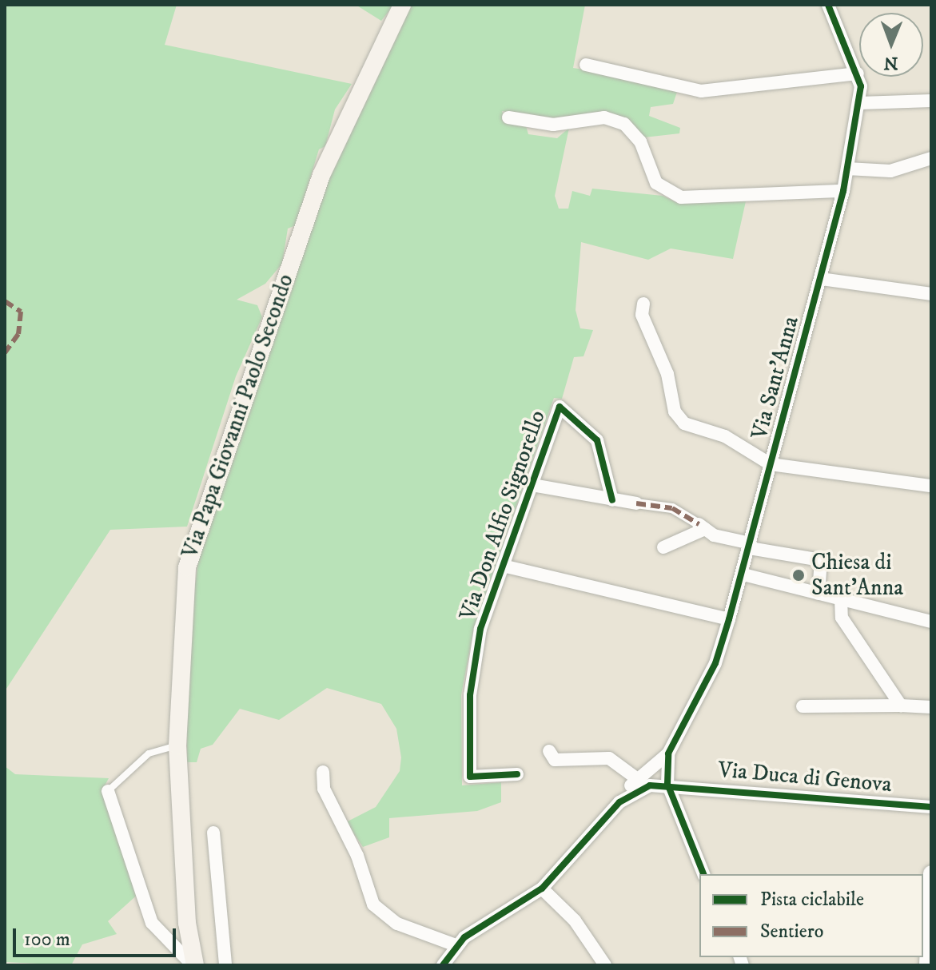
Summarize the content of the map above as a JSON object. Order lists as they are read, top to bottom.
{
  "streets": {
    "main road": ["Via Papa Giovanni Paolo Secondo"],
    "street": ["Via Sant'Anna", "Via Don Alfio Signorello", "Via Duca di Genova"]
  },
  "places": ["Chiesa di Sant'Anna"],
  "legend": ["Pista ciclabile", "Sentiero"],
  "scale_bar": "100 m",
  "north": "bottom"
}
